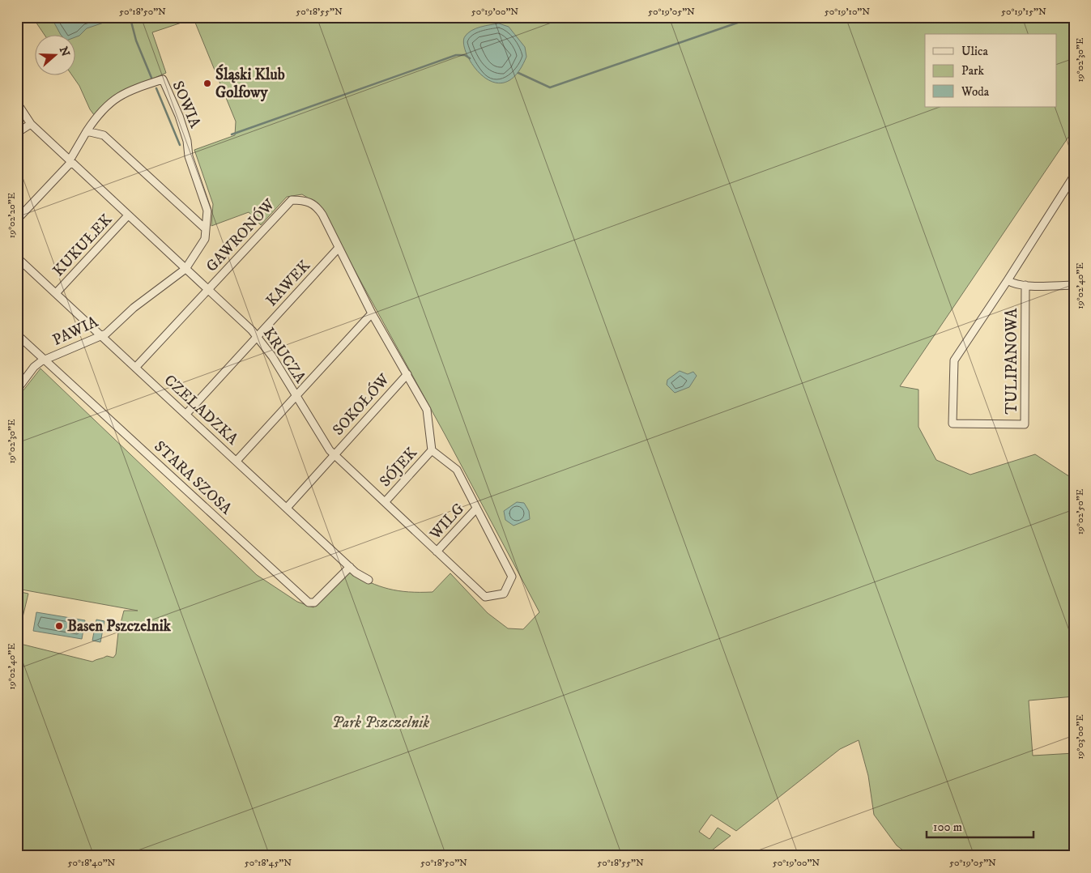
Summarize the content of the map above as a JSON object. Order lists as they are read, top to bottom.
{
  "streets": {
    "street": [
      "SOWIA",
      "GAWRONÓW",
      "KUKUŁEK",
      "KAWEK",
      "PAWIA",
      "KRUCZA",
      "TULIPANOWA",
      "SOKOŁÓW",
      "CZELADZKA",
      "SÓJEK",
      "STARA SZOSA",
      "WILG"
    ]
  },
  "crossings": [
    ["SOWIA", "PAWIA"],
    ["SOWIA", "KRUCZA"],
    ["GAWRONÓW", "KAWEK"],
    ["GAWRONÓW", "KRUCZA"],
    ["GAWRONÓW", "CZELADZKA"],
    ["KUKUŁEK", "KRUCZA"],
    ["KUKUŁEK", "CZELADZKA"],
    ["KAWEK", "KRUCZA"],
    ["KAWEK", "CZELADZKA"],
    ["PAWIA", "KRUCZA"],
    ["PAWIA", "CZELADZKA"],
    ["PAWIA", "STARA SZOSA"],
    ["KRUCZA", "SOKOŁÓW"],
    ["KRUCZA", "SÓJEK"],
    ["KRUCZA", "WILG"],
    ["SOKOŁÓW", "CZELADZKA"],
    ["CZELADZKA", "STARA SZOSA"]
  ],
  "parks": ["Park Pszczelnik"],
  "places": ["Śląski Klub Golfowy", "Basen Pszczelnik"],
  "legend": ["Ulica", "Park", "Woda"],
  "scale_bar": "100 m",
  "north": "right",
  "coordinates": [
    "50°18'50\"N",
    "50°18'55\"N",
    "50°19'00\"N",
    "50°19'05\"N",
    "50°19'10\"N",
    "50°19'15\"N",
    "19°02'30\"E",
    "19°02'20\"E",
    "19°02'40\"E",
    "19°02'50\"E",
    "19°03'00\"E",
    "50°18'40\"N",
    "50°18'45\"N"
  ]
}
